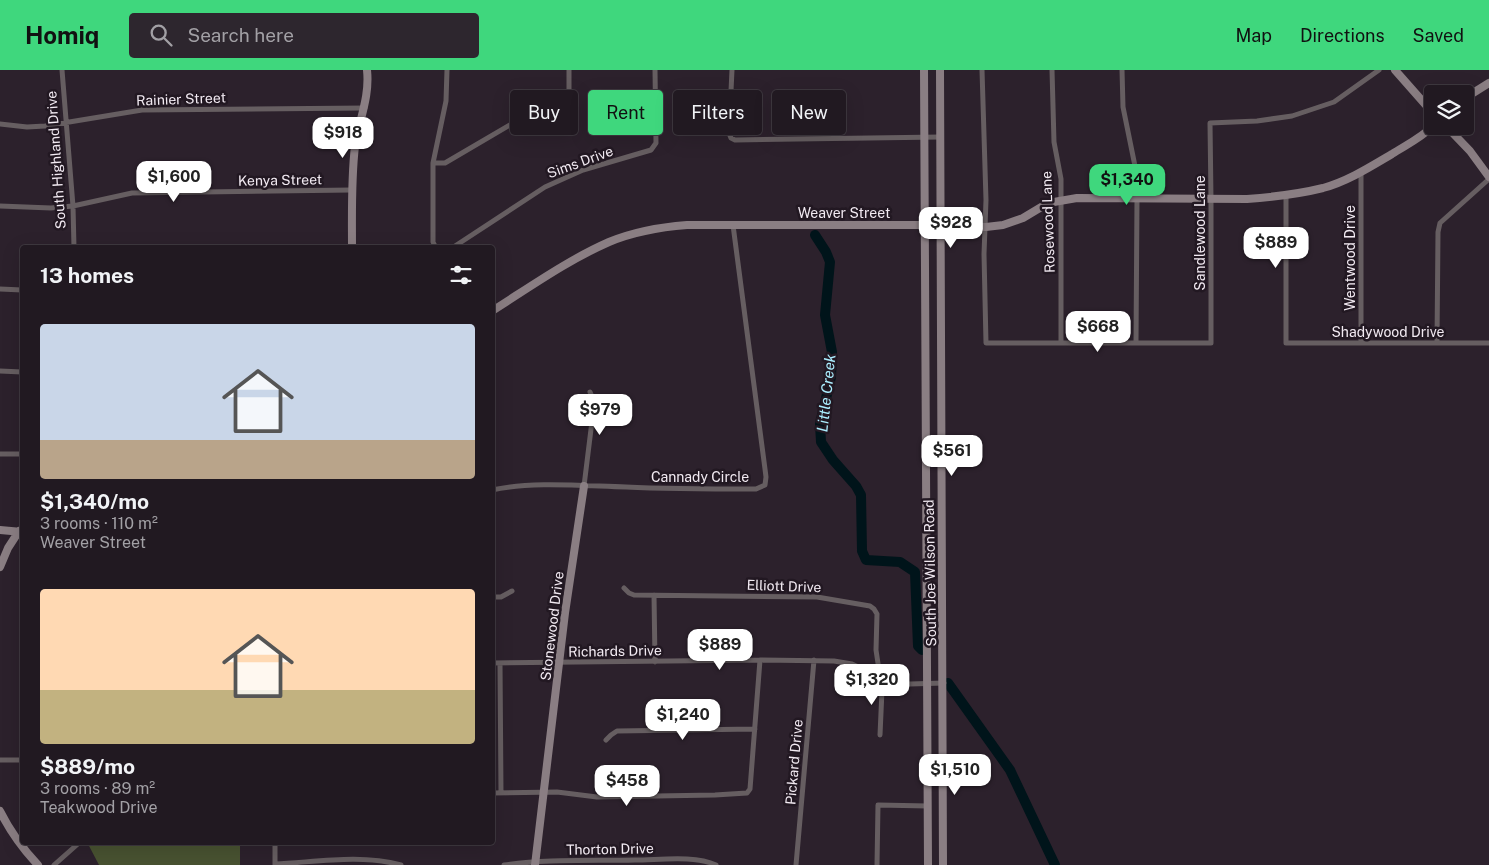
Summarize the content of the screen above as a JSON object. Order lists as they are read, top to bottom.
{
  "streets": {
    "street": [
      "Rainier Street",
      "South Highland Drive",
      "Sims Drive",
      "Kenya Street",
      "Weaver Street",
      "Rosewood Lane",
      "Sandlewood Lane",
      "Wentwood Drive",
      "Shadywood Drive",
      "Cannady Circle",
      "South Joe Wilson Road",
      "Elliott Drive",
      "Stonewood Drive",
      "Richards Drive",
      "Pickard Drive",
      "Thorton Drive"
    ]
  },
  "crossings": [
    ["Rainier Street", "South Highland Drive"],
    ["South Highland Drive", "Kenya Street"],
    ["Weaver Street", "Rosewood Lane"],
    ["Weaver Street", "Sandlewood Lane"],
    ["Weaver Street", "Wentwood Drive"],
    ["Weaver Street", "Shadywood Drive"],
    ["Weaver Street", "Cannady Circle"],
    ["Weaver Street", "South Joe Wilson Road"],
    ["Wentwood Drive", "Shadywood Drive"],
    ["Cannady Circle", "Stonewood Drive"],
    ["South Joe Wilson Road", "Richards Drive"],
    ["Elliott Drive", "Richards Drive"],
    ["Stonewood Drive", "Richards Drive"],
    ["Stonewood Drive", "Thorton Drive"],
    ["Richards Drive", "Pickard Drive"]
  ],
  "water": ["Little Creek"],
  "page": {
    "header": "Homiq",
    "search": "Search here",
    "nav": ["Map", "Directions", "Saved"],
    "chip": [
      "Buy",
      "Rent",
      "Filters",
      "New"
    ],
    "price": [
      "$918",
      "$1,600",
      "$1,340",
      "$928",
      "$889",
      "$668",
      "$979",
      "$561",
      "$889",
      "$1,320",
      "$1,240",
      "$1,510",
      "$458"
    ],
    "heading": "13 homes",
    "list": [
      {
        "name": "$1,340/mo",
        "note": "3 rooms · 110 m² · Weaver Street"
      },
      {
        "name": "$889/mo",
        "note": "3 rooms · 89 m² · Teakwood Drive"
      }
    ]
  }
}
